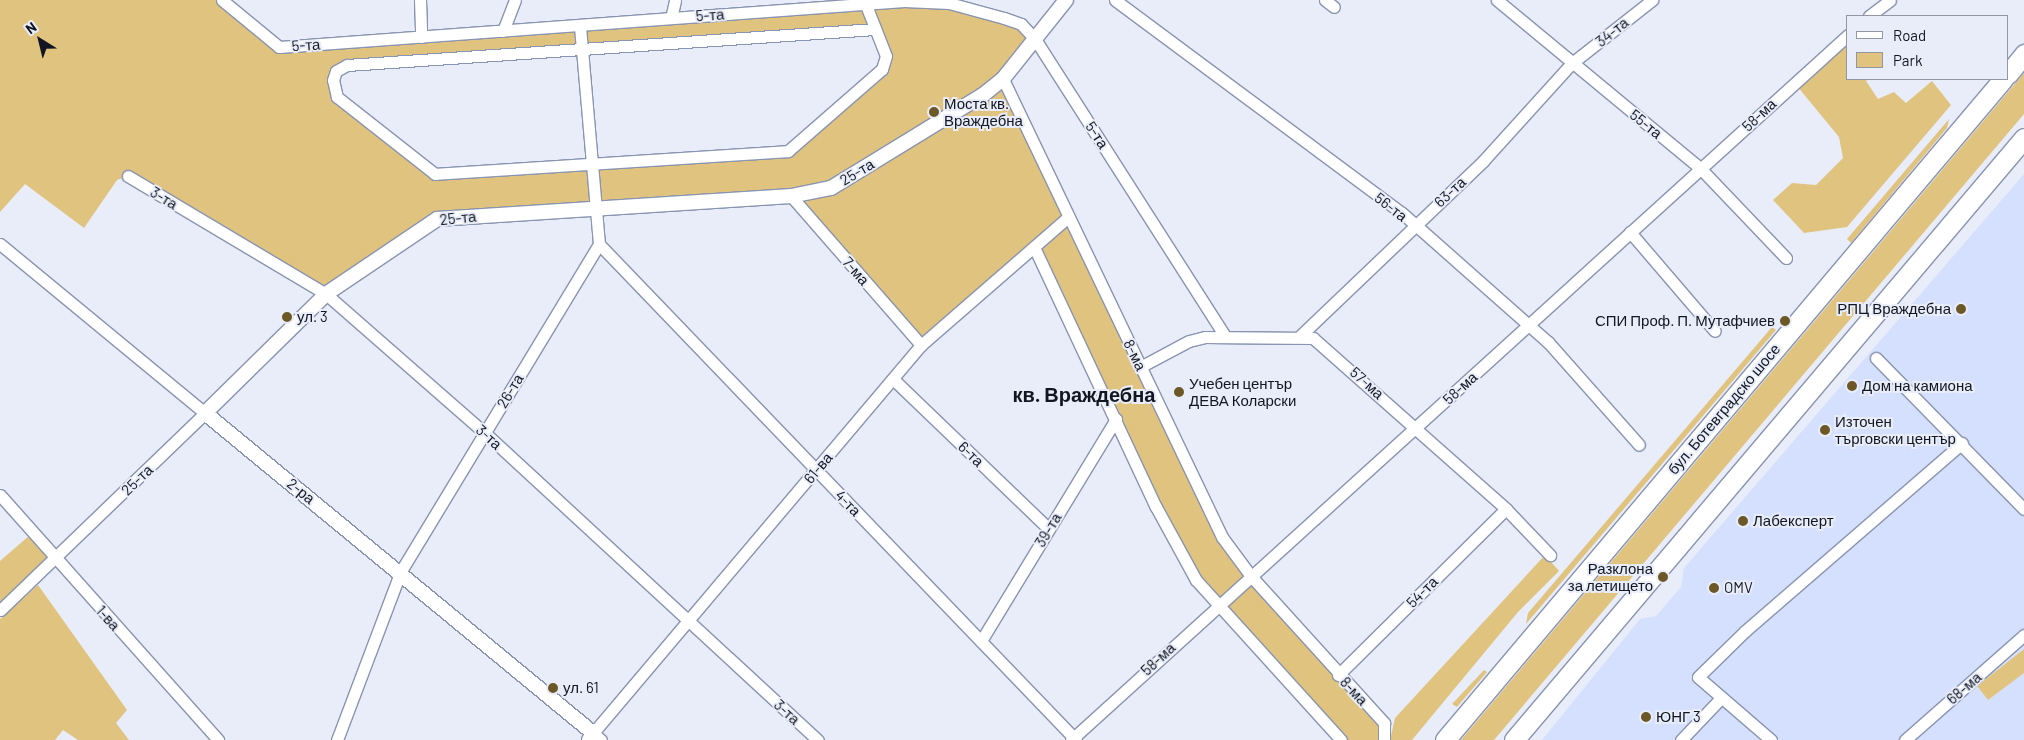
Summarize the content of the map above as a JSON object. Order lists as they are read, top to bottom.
{
  "streets": {
    "main road": ["бул. Ботевградско шосе"],
    "street": [
      "5-та",
      "34-та",
      "58-ма",
      "55-та",
      "25-та",
      "63-та",
      "3-та",
      "56-та",
      "7-ма",
      "8-ма",
      "57-ма",
      "26-та",
      "6-та",
      "61-ва",
      "2-ра",
      "4-та",
      "39-та",
      "54-та",
      "1-ва",
      "68-ма"
    ]
  },
  "crossings": [
    ["5-та", "57-ма"],
    ["34-та", "55-та"],
    ["34-та", "63-та"],
    ["58-ма", "55-та"],
    ["58-ма", "56-та"],
    ["58-ма", "8-ма"],
    ["58-ма", "57-ма"],
    ["58-ма", "4-та"],
    ["55-та", "63-та"],
    ["25-та", "3-та"],
    ["25-та", "7-ма"],
    ["25-та", "8-ма"],
    ["25-та", "2-ра"],
    ["25-та", "1-ва"],
    ["63-та", "56-та"],
    ["63-та", "57-ма"],
    ["3-та", "26-та"],
    ["3-та", "61-ва"],
    ["7-ма", "61-ва"],
    ["8-ма", "57-ма"],
    ["8-ма", "61-ва"],
    ["8-ма", "54-та"],
    ["57-ма", "54-та"],
    ["26-та", "2-ра"],
    ["26-та", "4-та"],
    ["6-та", "61-ва"],
    ["6-та", "39-та"],
    ["61-ва", "2-ра"],
    ["61-ва", "4-та"],
    ["4-та", "39-та"]
  ],
  "districts": ["кв. Враждебна"],
  "places": [
    "Моста кв. Враждебна",
    "РПЦ Враждебна",
    "ул. 3",
    "СПИ Проф. П. Мутафчиев",
    "Дом на камиона",
    "Учебен център ДЕВА Коларски",
    "Източен търговски център",
    "Лабексперт",
    "Разклона за летището",
    "OMV",
    "ул. 61",
    "ЮНГ 3"
  ],
  "legend": ["Road", "Park"],
  "north": "top left"
}
